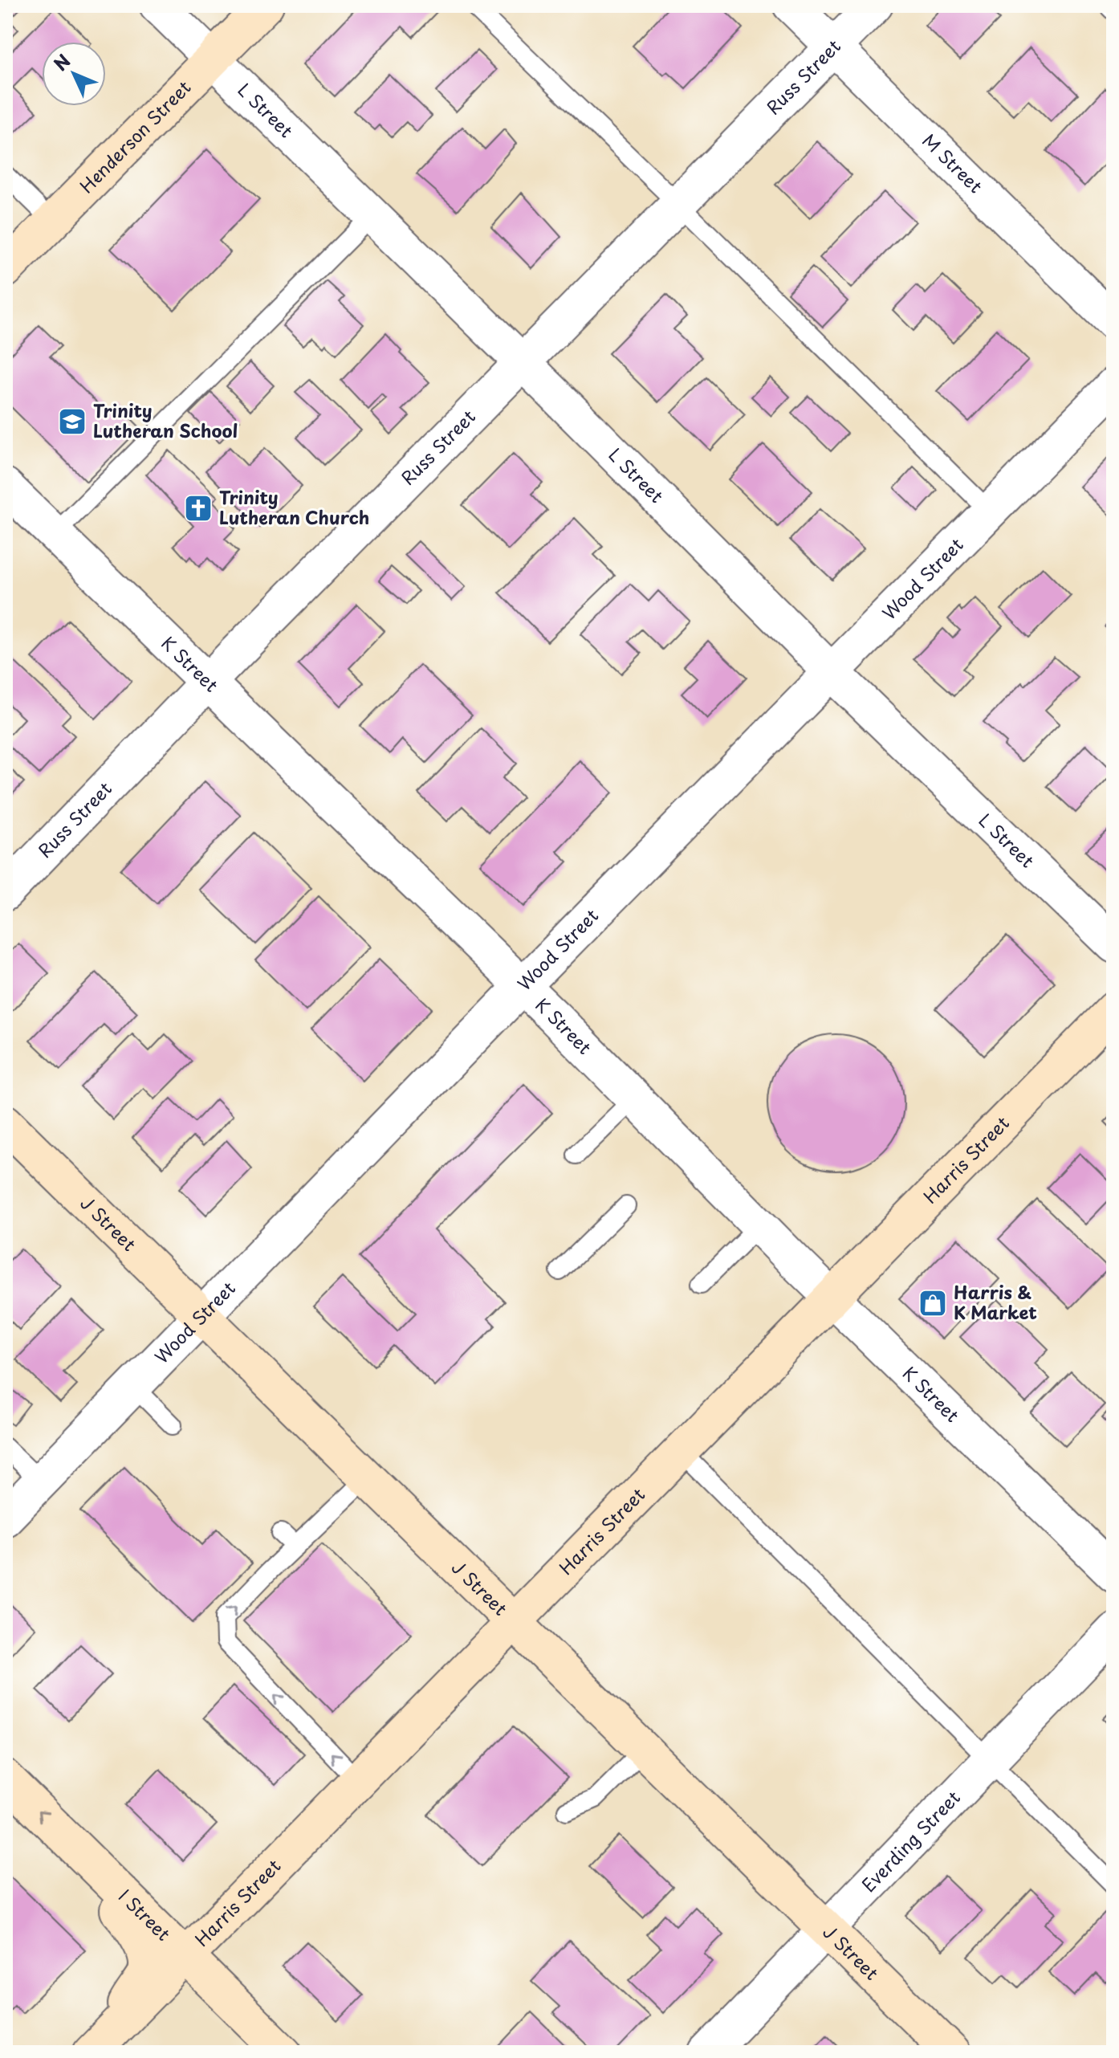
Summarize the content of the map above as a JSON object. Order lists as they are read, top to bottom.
{
  "streets": {
    "main road": [
      "Henderson Street",
      "Harris Street",
      "J Street",
      "I Street"
    ],
    "street": [
      "Russ Street",
      "L Street",
      "M Street",
      "Wood Street",
      "K Street",
      "Everding Street"
    ]
  },
  "crossings": [
    ["Russ Street", "L Street"],
    ["Russ Street", "M Street"],
    ["Russ Street", "K Street"],
    ["L Street", "Henderson Street"],
    ["L Street", "Wood Street"],
    ["Wood Street", "K Street"],
    ["Wood Street", "J Street"],
    ["K Street", "Harris Street"],
    ["Harris Street", "J Street"],
    ["Harris Street", "I Street"],
    ["J Street", "Everding Street"]
  ],
  "places": {
    "school or university": ["Trinity Lutheran School"],
    "church": ["Trinity Lutheran Church"],
    "shop": ["Harris & K Market"]
  },
  "north": "top left"
}
